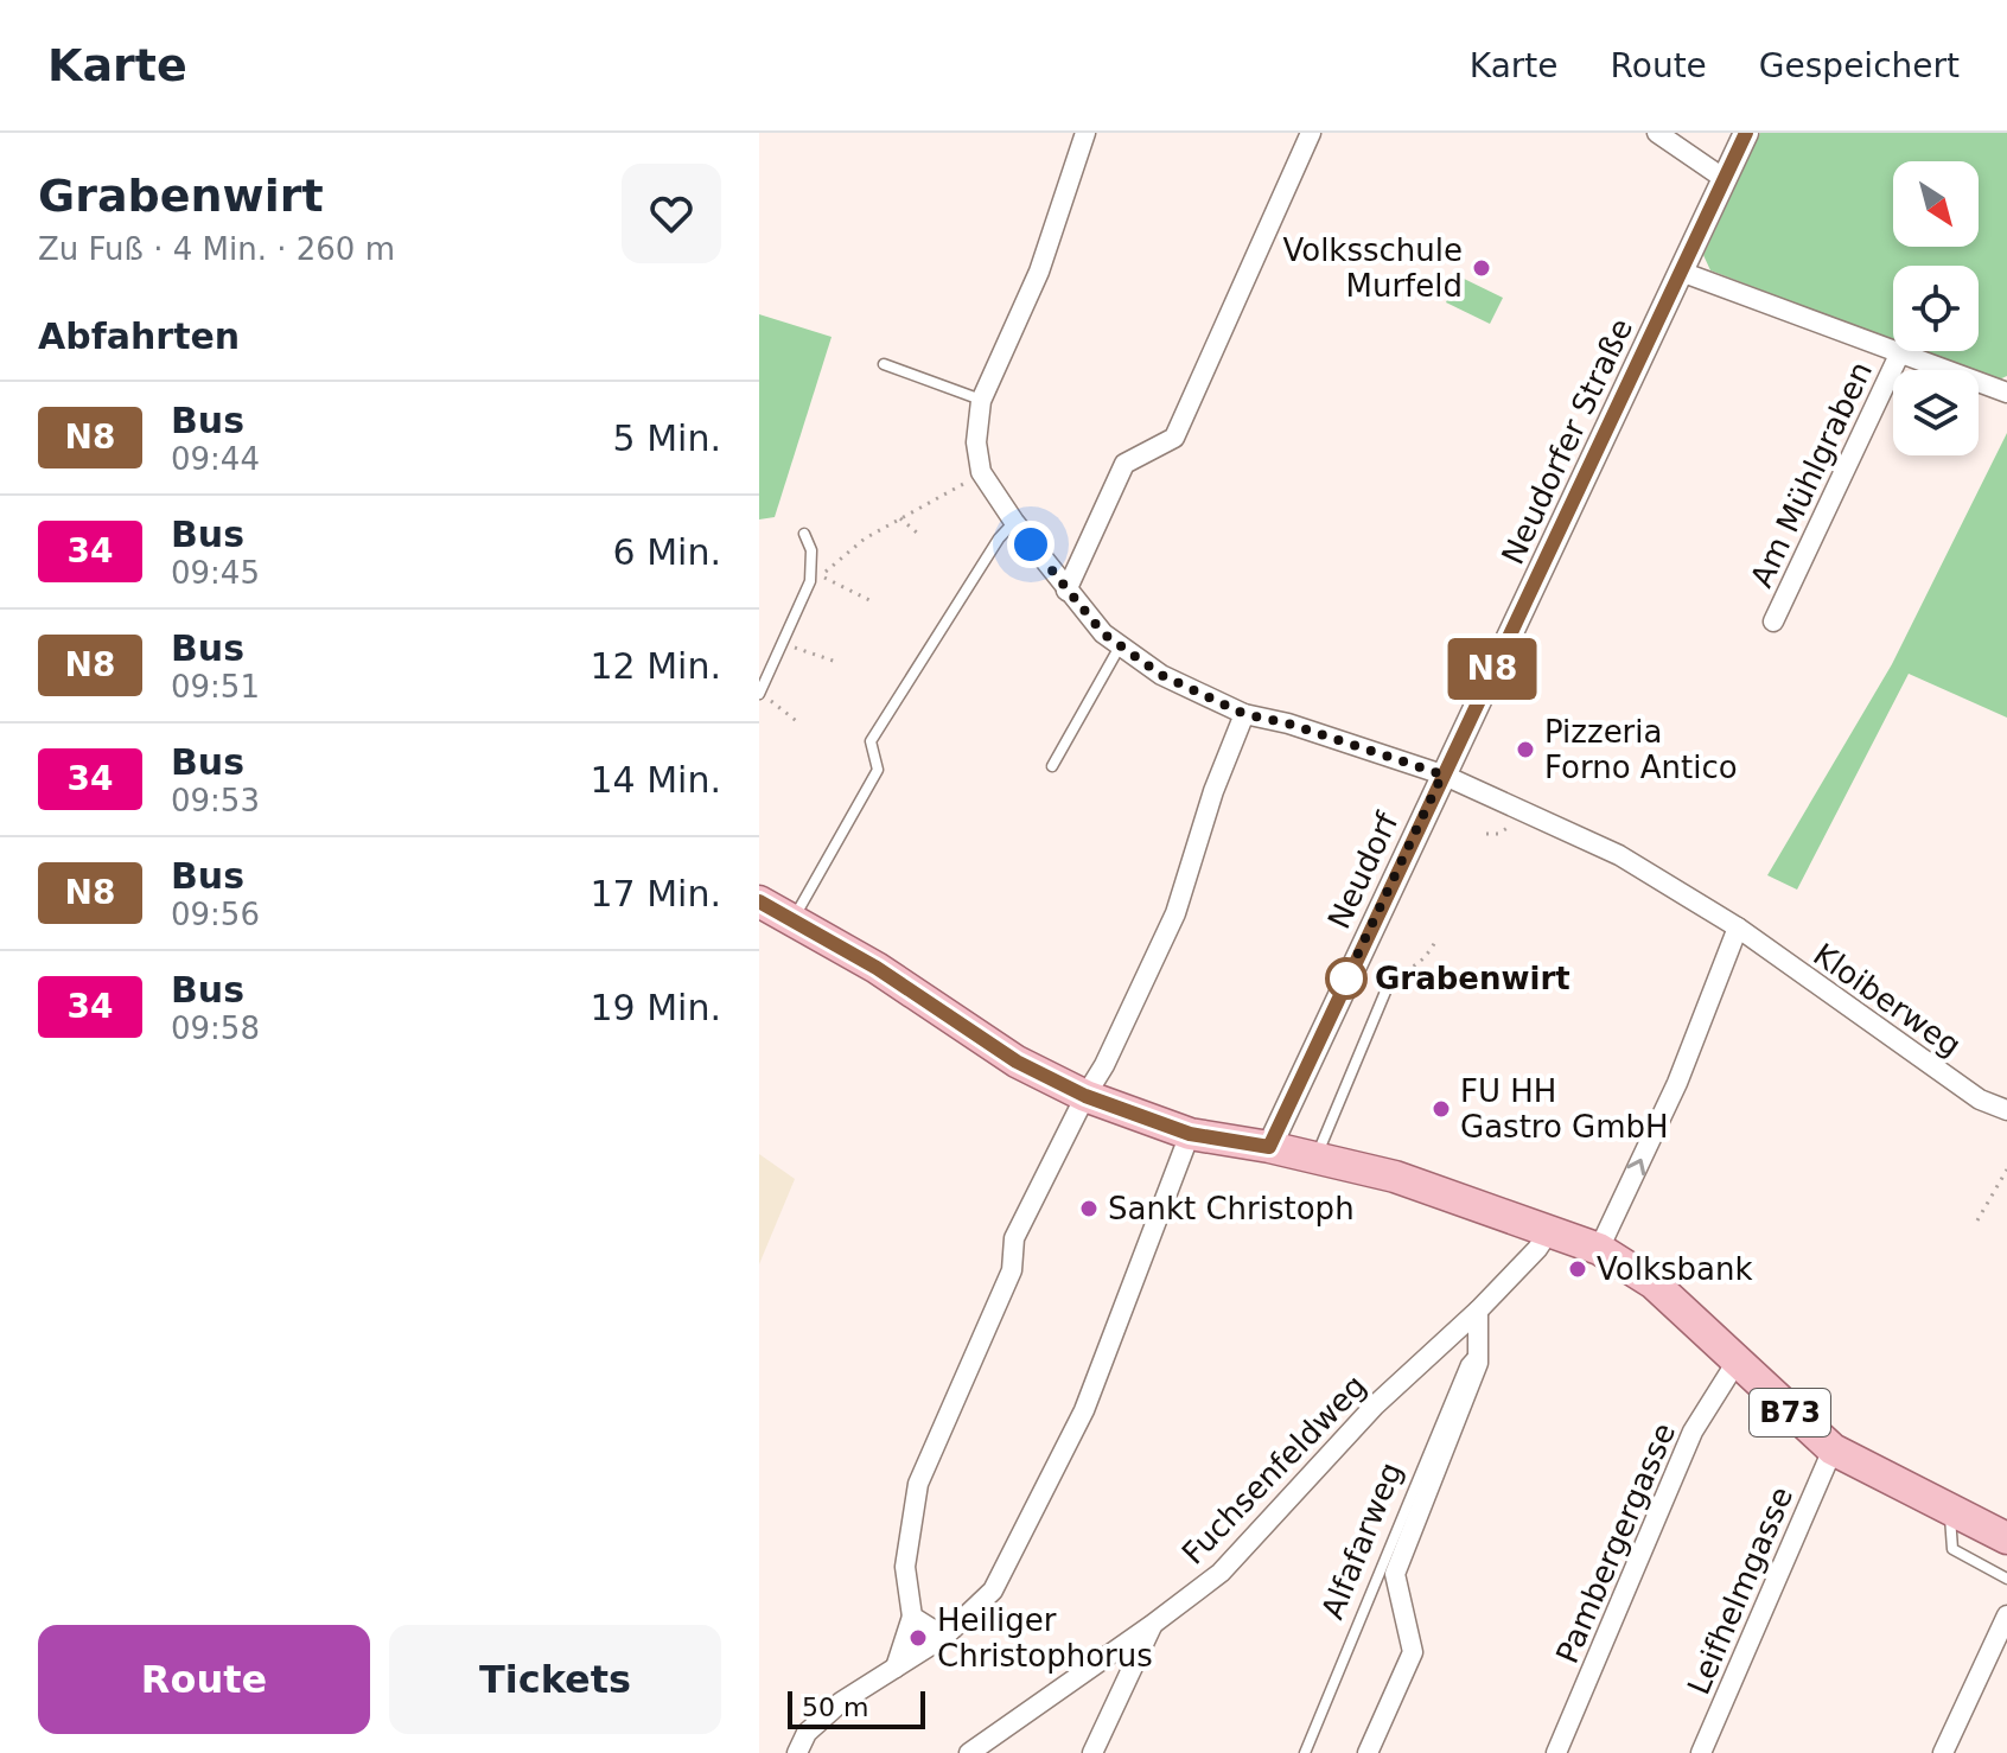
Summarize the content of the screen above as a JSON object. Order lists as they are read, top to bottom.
{
  "streets": {
    "main road": ["B73"],
    "street": [
      "Neudorfer Straße",
      "Am Mühlgraben",
      "Neudorf",
      "Kloiberweg",
      "Fuchsenfeldweg",
      "Alfafarweg",
      "Pambergergasse",
      "Leifhelmgasse"
    ]
  },
  "crossings": [
    ["Neudorfer Straße", "Am Mühlgraben"],
    ["Neudorfer Straße", "Neudorf"],
    ["Neudorf", "B73"],
    ["B73", "Fuchsenfeldweg"],
    ["B73", "Pambergergasse"],
    ["B73", "Leifhelmgasse"],
    ["Fuchsenfeldweg", "Alfafarweg"]
  ],
  "places": [
    "Volksschule Murfeld",
    "Pizzeria Forno Antico",
    "Grabenwirt",
    "FU HH Gastro GmbH",
    "Sankt Christoph",
    "Volksbank",
    "Heiliger Christophorus"
  ],
  "lines": ["bus line N8"],
  "scale_bar": "50 m",
  "north": "bottom right",
  "page": {
    "header": "Karte",
    "nav": ["Karte", "Route", "Gespeichert"],
    "heading": [
      ["Grabenwirt", "Zu Fuß · 4 Min. · 260 m"],
      "Abfahrten"
    ],
    "on_map": "N8",
    "list": [
      {
        "mark": "N8",
        "name": "Bus",
        "note": "09:44",
        "value": "5 Min."
      },
      {
        "mark": "34",
        "name": "Bus",
        "note": "09:45",
        "value": "6 Min."
      },
      {
        "mark": "N8",
        "name": "Bus",
        "note": "09:51",
        "value": "12 Min."
      },
      {
        "mark": "34",
        "name": "Bus",
        "note": "09:53",
        "value": "14 Min."
      },
      {
        "mark": "N8",
        "name": "Bus",
        "note": "09:56",
        "value": "17 Min."
      },
      {
        "mark": "34",
        "name": "Bus",
        "note": "09:58",
        "value": "19 Min."
      }
    ],
    "buttons": ["Route", "Tickets"],
    "scale": "50 m"
  }
}
